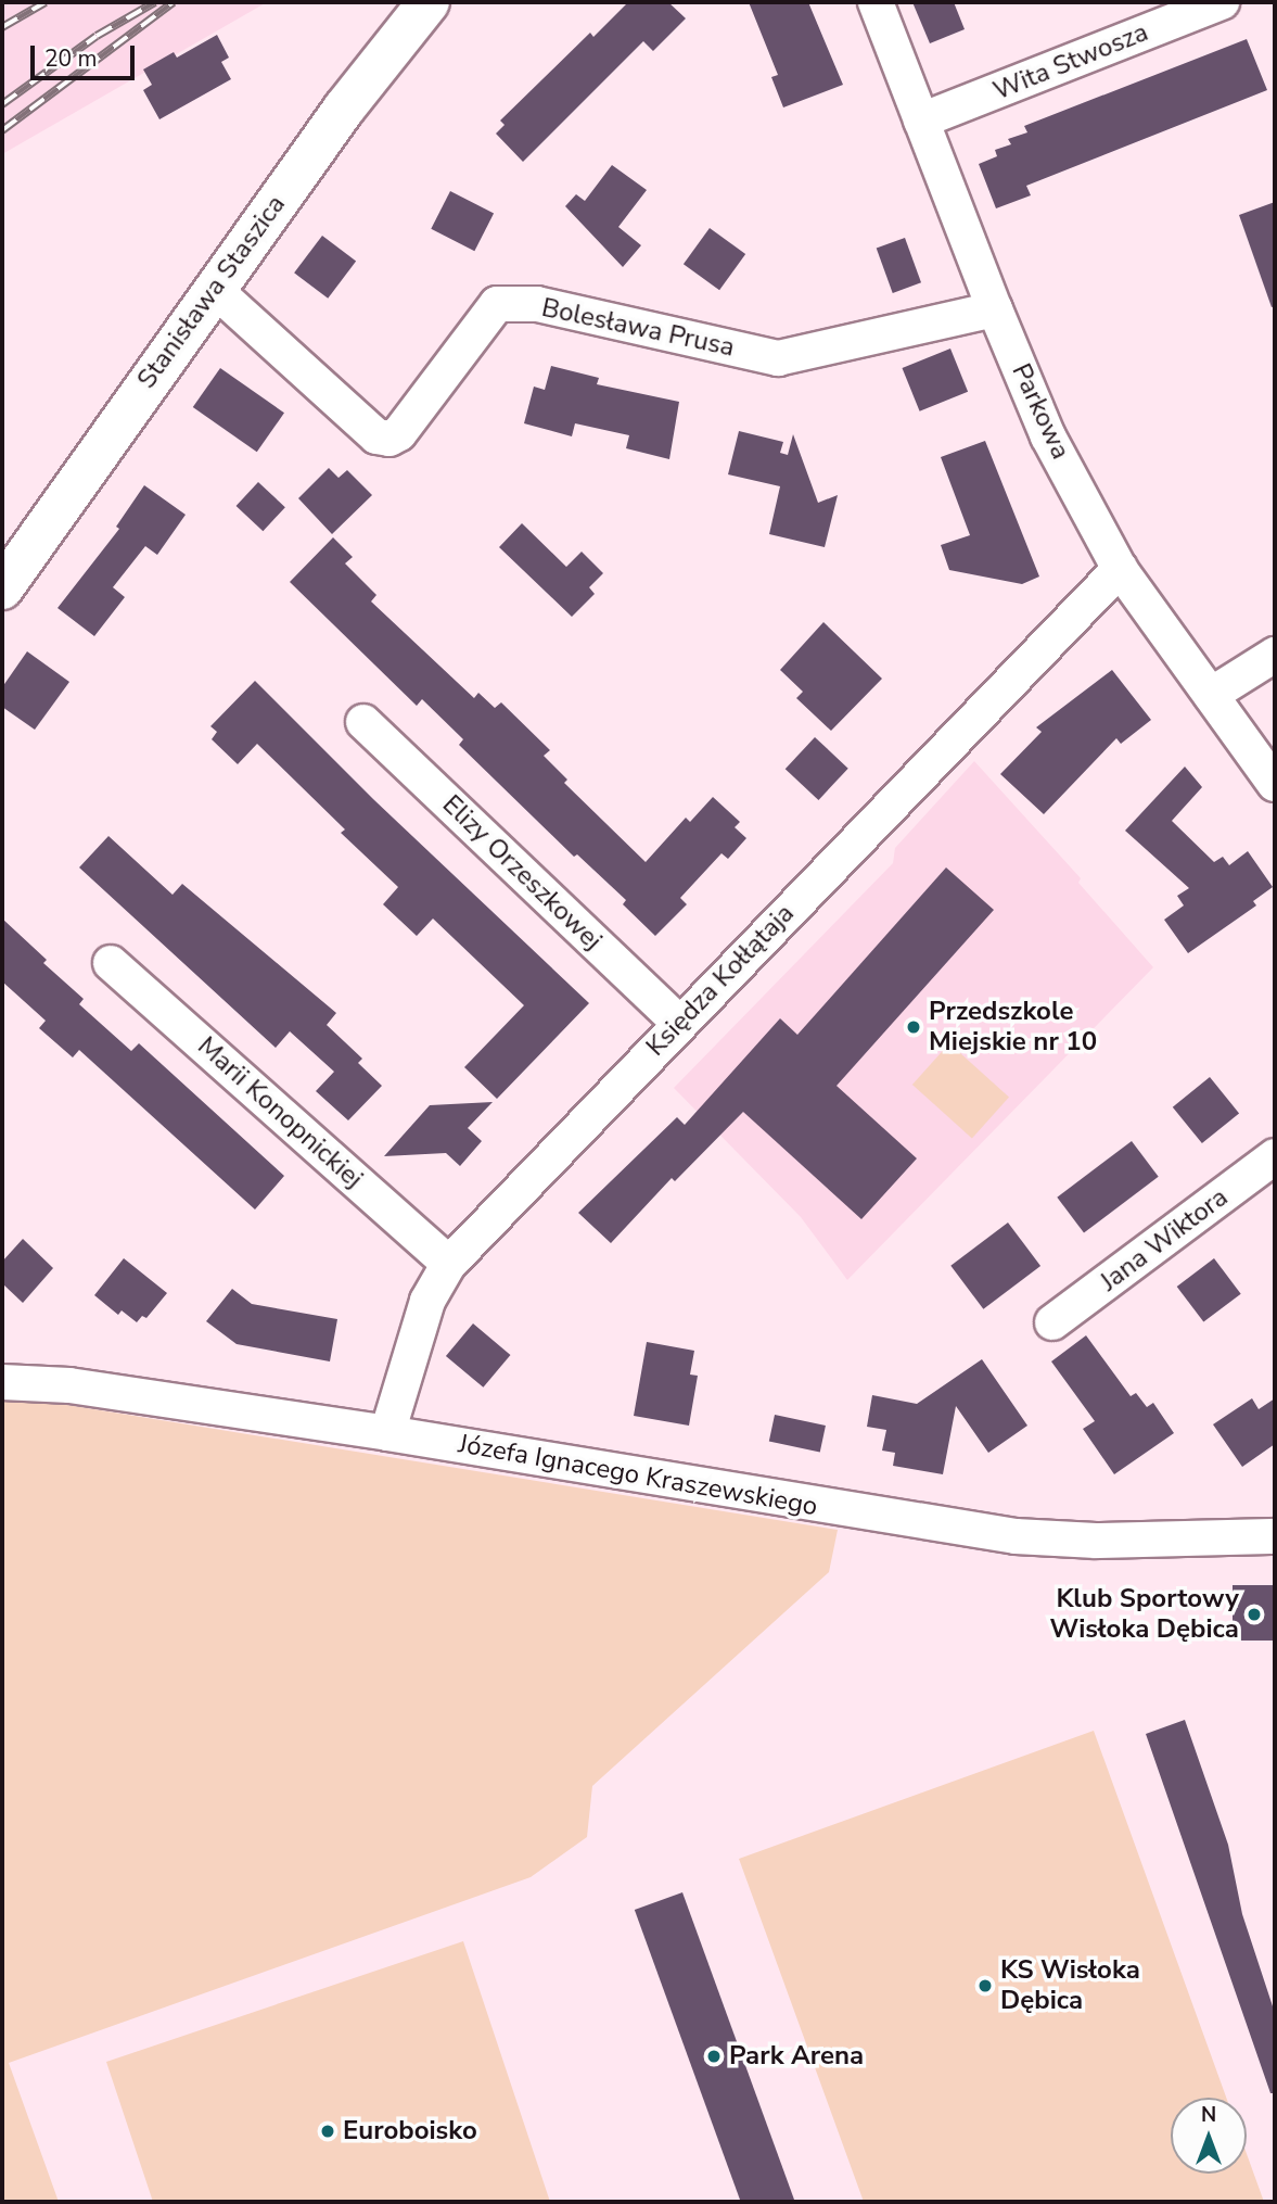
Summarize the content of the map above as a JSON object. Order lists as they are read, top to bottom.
{
  "streets": {
    "street": [
      "Wita Stwosza",
      "Stanisława Staszica",
      "Bolesława Prusa",
      "Parkowa",
      "Elizy Orzeszkowej",
      "Księdza Kołłątaja",
      "Marii Konopnickiej",
      "Jana Wiktora",
      "Józefa Ignacego Kraszewskiego"
    ]
  },
  "crossings": [
    ["Wita Stwosza", "Parkowa"],
    ["Stanisława Staszica", "Bolesława Prusa"],
    ["Bolesława Prusa", "Parkowa"],
    ["Parkowa", "Księdza Kołłątaja"],
    ["Elizy Orzeszkowej", "Księdza Kołłątaja"],
    ["Księdza Kołłątaja", "Marii Konopnickiej"],
    ["Księdza Kołłątaja", "Józefa Ignacego Kraszewskiego"]
  ],
  "places": [
    "Przedszkole Miejskie nr 10",
    "Klub Sportowy Wisłoka Dębica",
    "KS Wisłoka Dębica",
    "Park Arena",
    "Euroboisko"
  ],
  "scale_bar": "20 m",
  "north": "top"
}
